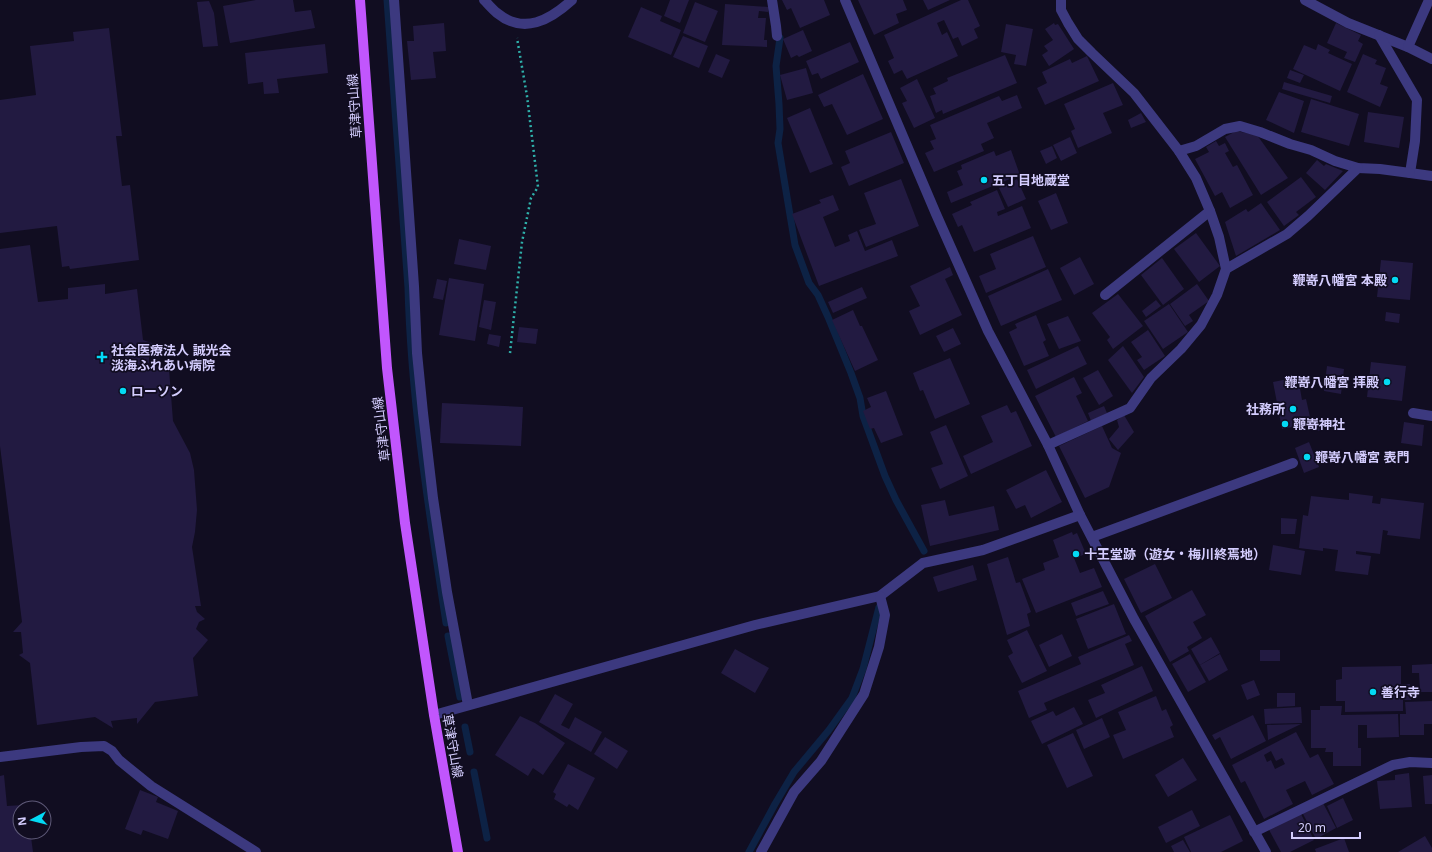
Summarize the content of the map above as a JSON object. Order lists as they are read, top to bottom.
{
  "streets": {
    "main road": ["草津守山線"]
  },
  "places": {
    "other": [
      "五丁目地蔵堂",
      "鞭嵜八幡宮 本殿",
      "鞭嵜八幡宮 拝殿",
      "ローソン",
      "社務所",
      "鞭嵜神社",
      "鞭嵜八幡宮 表門",
      "十王堂跡（遊女・梅川終焉地）",
      "善行寺"
    ],
    "health": ["社会医療法人 誠光会 淡海ふれあい病院"]
  },
  "scale_bar": "20 m",
  "north": "left"
}
